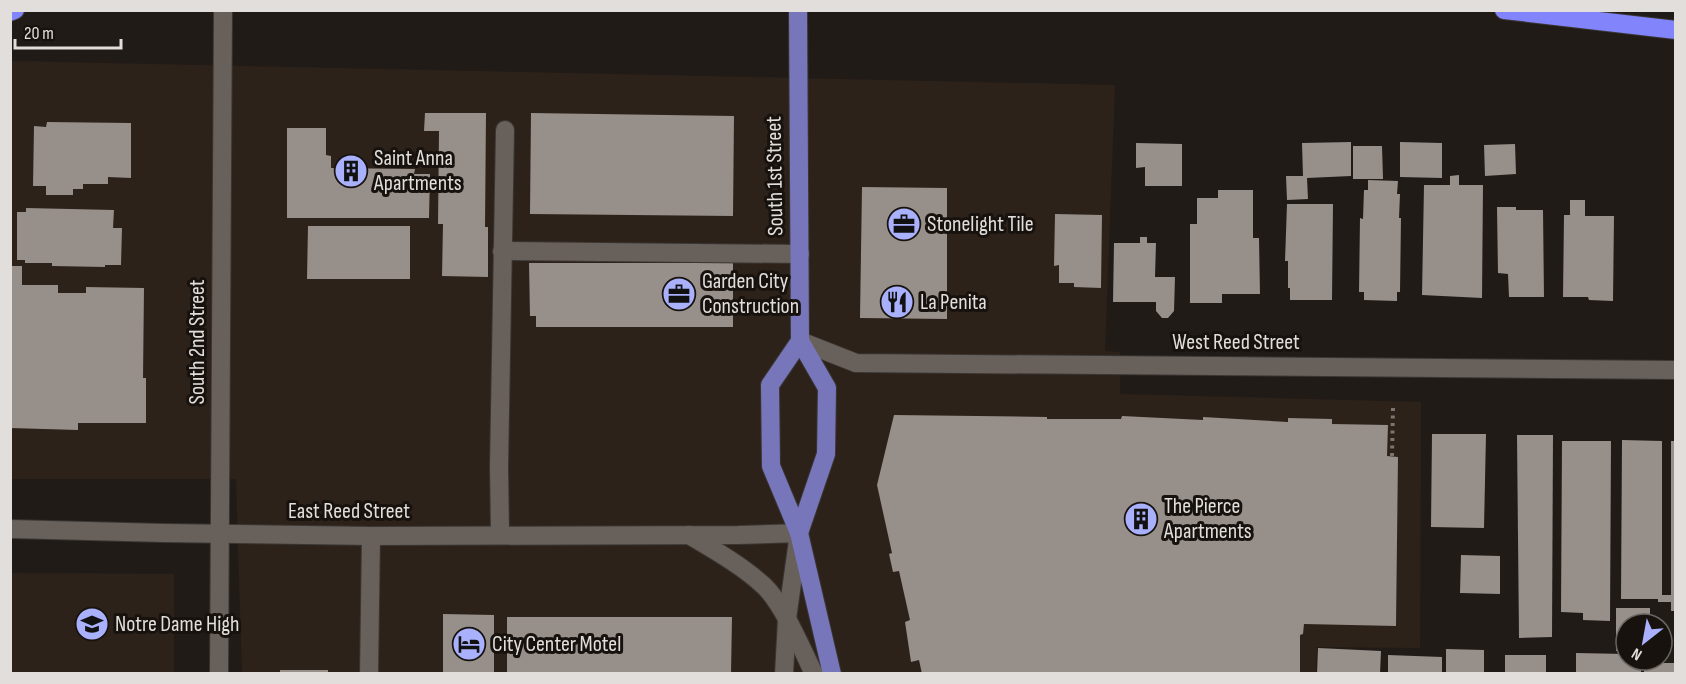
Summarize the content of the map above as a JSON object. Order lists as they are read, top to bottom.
{
  "streets": {
    "main road": ["South 1st Street"],
    "street": ["South 2nd Street", "West Reed Street", "East Reed Street"]
  },
  "crossings": [
    ["South 1st Street", "West Reed Street"],
    ["South 1st Street", "East Reed Street"],
    ["South 2nd Street", "East Reed Street"]
  ],
  "places": {
    "building": ["Saint Anna Apartments", "The Pierce Apartments"],
    "office": ["Stonelight Tile", "Garden City Construction"],
    "restaurant": ["La Penita"],
    "school or university": ["Notre Dame High"],
    "hotel": ["City Center Motel"]
  },
  "scale_bar": "20 m",
  "north": "bottom left"
}
